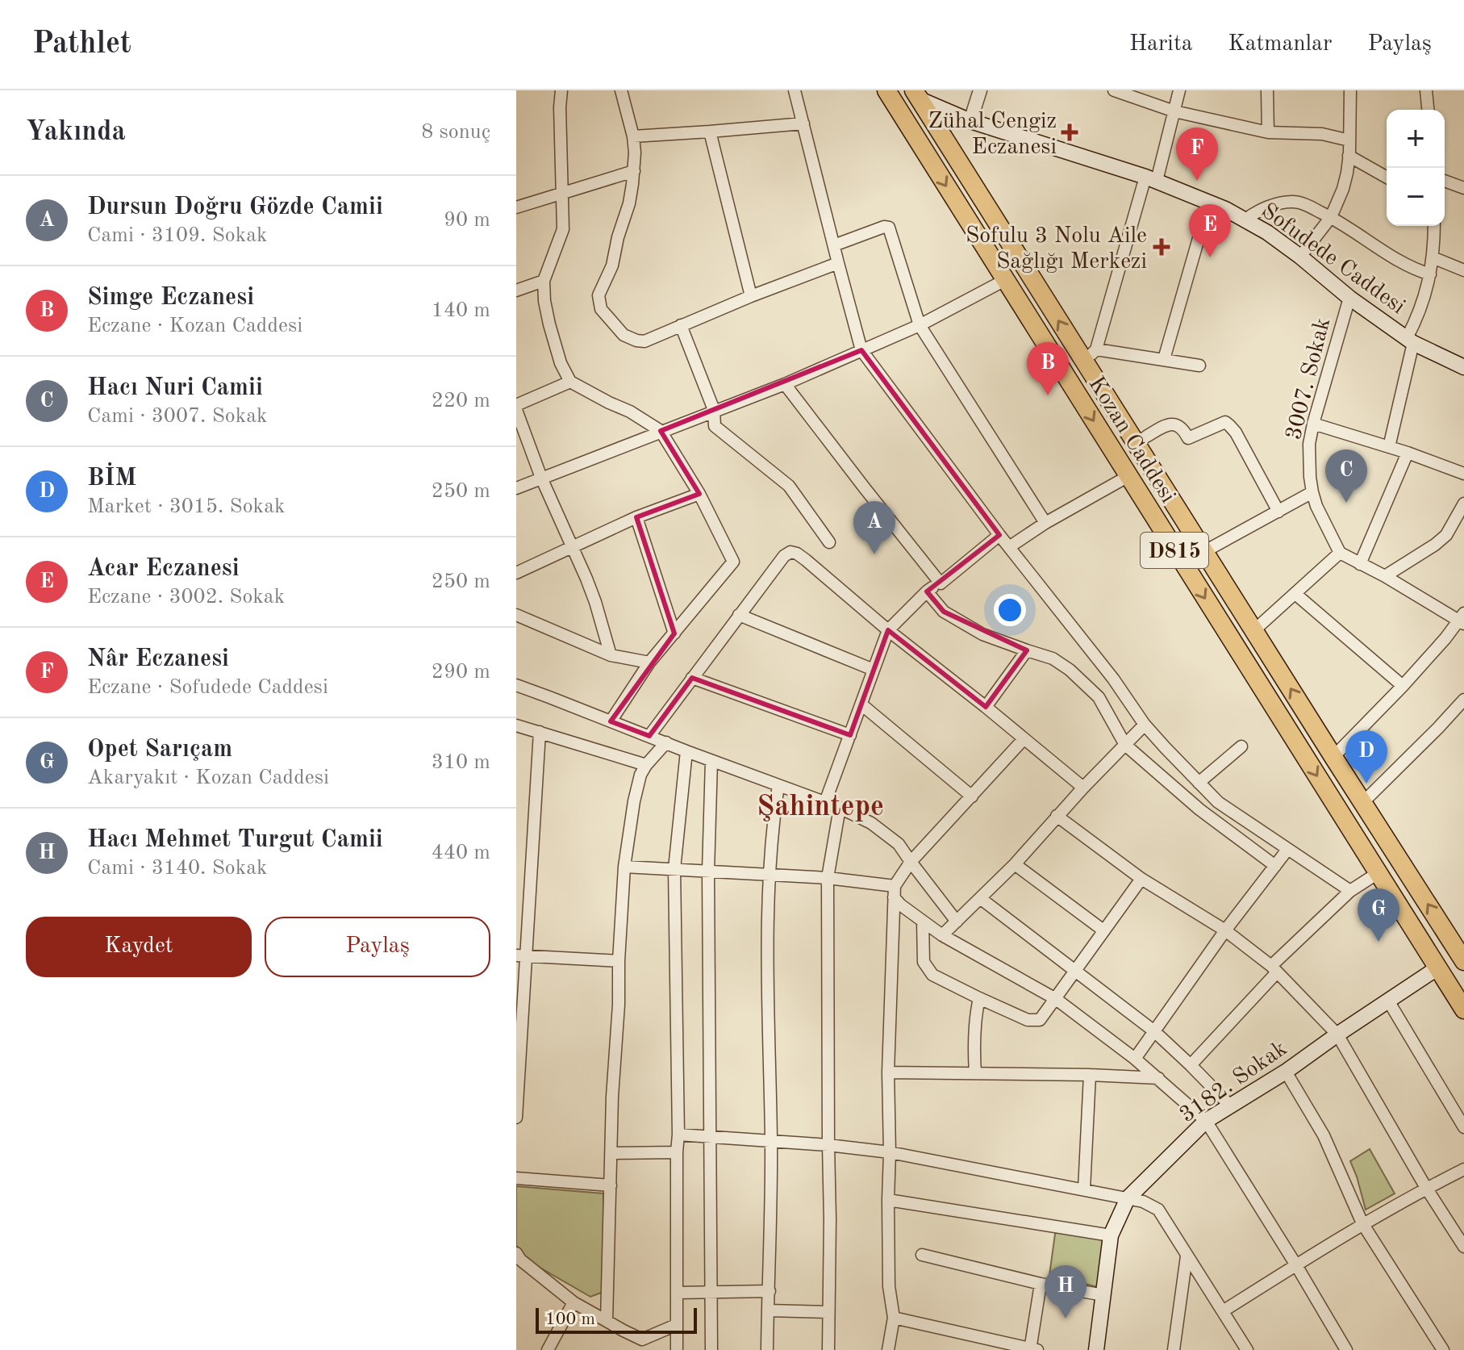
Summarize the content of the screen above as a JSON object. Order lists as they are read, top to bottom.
{
  "streets": {
    "highway": ["Kozan Caddesi", "D815"],
    "main road": ["Sofudede Caddesi", "3182. Sokak"],
    "street": ["3007. Sokak"]
  },
  "crossings": [
    ["Sofudede Caddesi", "3007. Sokak"],
    ["Sofudede Caddesi", "Kozan Caddesi"],
    ["Kozan Caddesi", "3182. Sokak"]
  ],
  "districts": ["Şahintepe"],
  "places": {
    "health": ["Zühal Cengiz Eczanesi", "Sofulu 3 Nolu Aile Sağlığı Merkezi"]
  },
  "scale_bar": "100 m",
  "page": {
    "header": "Pathlet",
    "nav": ["Harita", "Katmanlar", "Paylaş"],
    "heading": ["Yakında", "8 sonuç"],
    "map_buttons": ["+", "−"],
    "pins": [
      "F",
      "E",
      "B",
      "C",
      "A",
      "D",
      "G",
      "H"
    ],
    "list": [
      {
        "mark": "A",
        "name": "Dursun Doğru Gözde Camii",
        "note": "Cami · 3109. Sokak",
        "value": "90 m"
      },
      {
        "mark": "B",
        "name": "Simge Eczanesi",
        "note": "Eczane · Kozan Caddesi",
        "value": "140 m"
      },
      {
        "mark": "C",
        "name": "Hacı Nuri Camii",
        "note": "Cami · 3007. Sokak",
        "value": "220 m"
      },
      {
        "mark": "D",
        "name": "BİM",
        "note": "Market · 3015. Sokak",
        "value": "250 m"
      },
      {
        "mark": "E",
        "name": "Acar Eczanesi",
        "note": "Eczane · 3002. Sokak",
        "value": "250 m"
      },
      {
        "mark": "F",
        "name": "Nâr Eczanesi",
        "note": "Eczane · Sofudede Caddesi",
        "value": "290 m"
      },
      {
        "mark": "G",
        "name": "Opet Sarıçam",
        "note": "Akaryakıt · Kozan Caddesi",
        "value": "310 m"
      },
      {
        "mark": "H",
        "name": "Hacı Mehmet Turgut Camii",
        "note": "Cami · 3140. Sokak",
        "value": "440 m"
      }
    ],
    "buttons": ["Kaydet", "Paylaş"],
    "scale": "100 m"
  }
}
